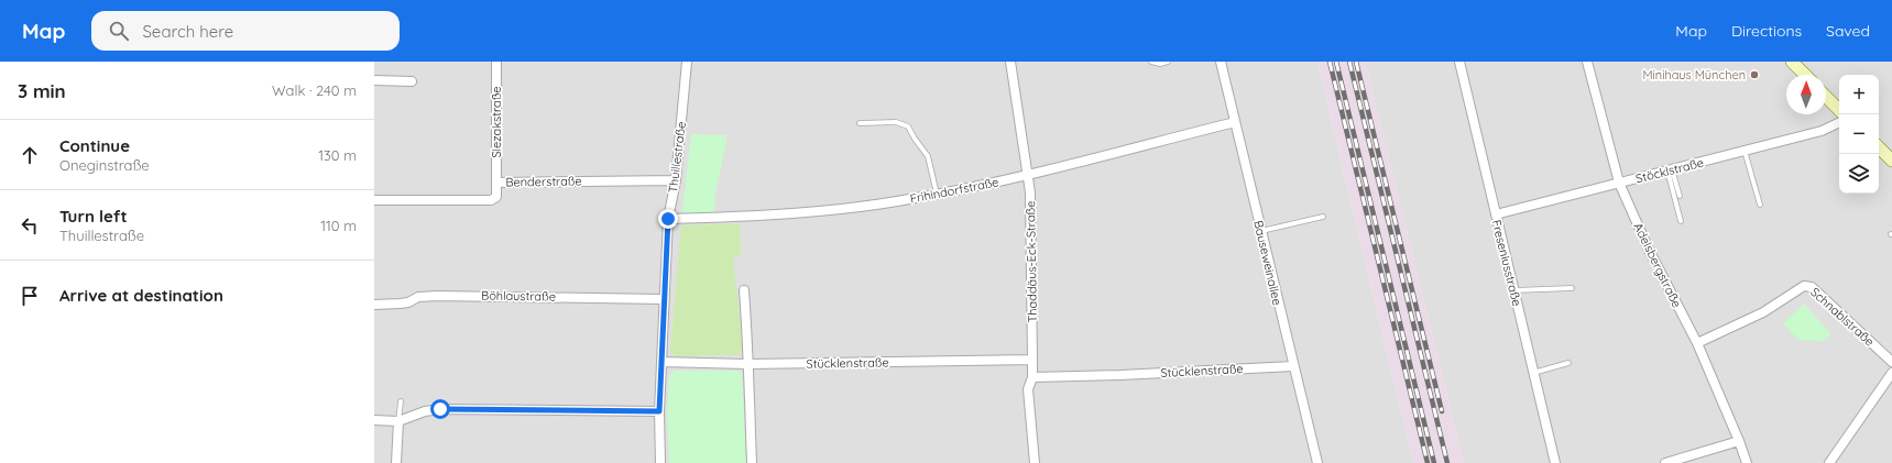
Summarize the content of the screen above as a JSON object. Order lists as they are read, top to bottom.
{
  "streets": {
    "street": [
      "Slezakstraße",
      "Thuillestraße",
      "Stöcklstraße",
      "Benderstraße",
      "Frihindorfstraße",
      "Thaddäus-Eck-Straße",
      "Bauseweinallee",
      "Freseniusstraße",
      "Adelsbergstraße",
      "Böhlaustraße",
      "Schnablstraße",
      "Stücklenstraße"
    ]
  },
  "crossings": [
    ["Slezakstraße", "Benderstraße"],
    ["Thuillestraße", "Benderstraße"],
    ["Thuillestraße", "Frihindorfstraße"],
    ["Thuillestraße", "Böhlaustraße"],
    ["Thuillestraße", "Stücklenstraße"],
    ["Stöcklstraße", "Freseniusstraße"],
    ["Stöcklstraße", "Adelsbergstraße"],
    ["Frihindorfstraße", "Thaddäus-Eck-Straße"],
    ["Frihindorfstraße", "Bauseweinallee"],
    ["Thaddäus-Eck-Straße", "Stücklenstraße"],
    ["Bauseweinallee", "Stücklenstraße"],
    ["Adelsbergstraße", "Schnablstraße"]
  ],
  "places": ["Minihaus München"],
  "north": "top",
  "page": {
    "header": "Map",
    "search": "Search here",
    "nav": ["Map", "Directions", "Saved"],
    "heading": ["3 min", "Walk · 240 m"],
    "map_buttons": ["+", "−"],
    "list": [
      ["Continue", "Oneginstraße", "130 m"],
      ["Turn left", "Thuillestraße", "110 m"],
      "Arrive at destination"
    ]
  }
}
